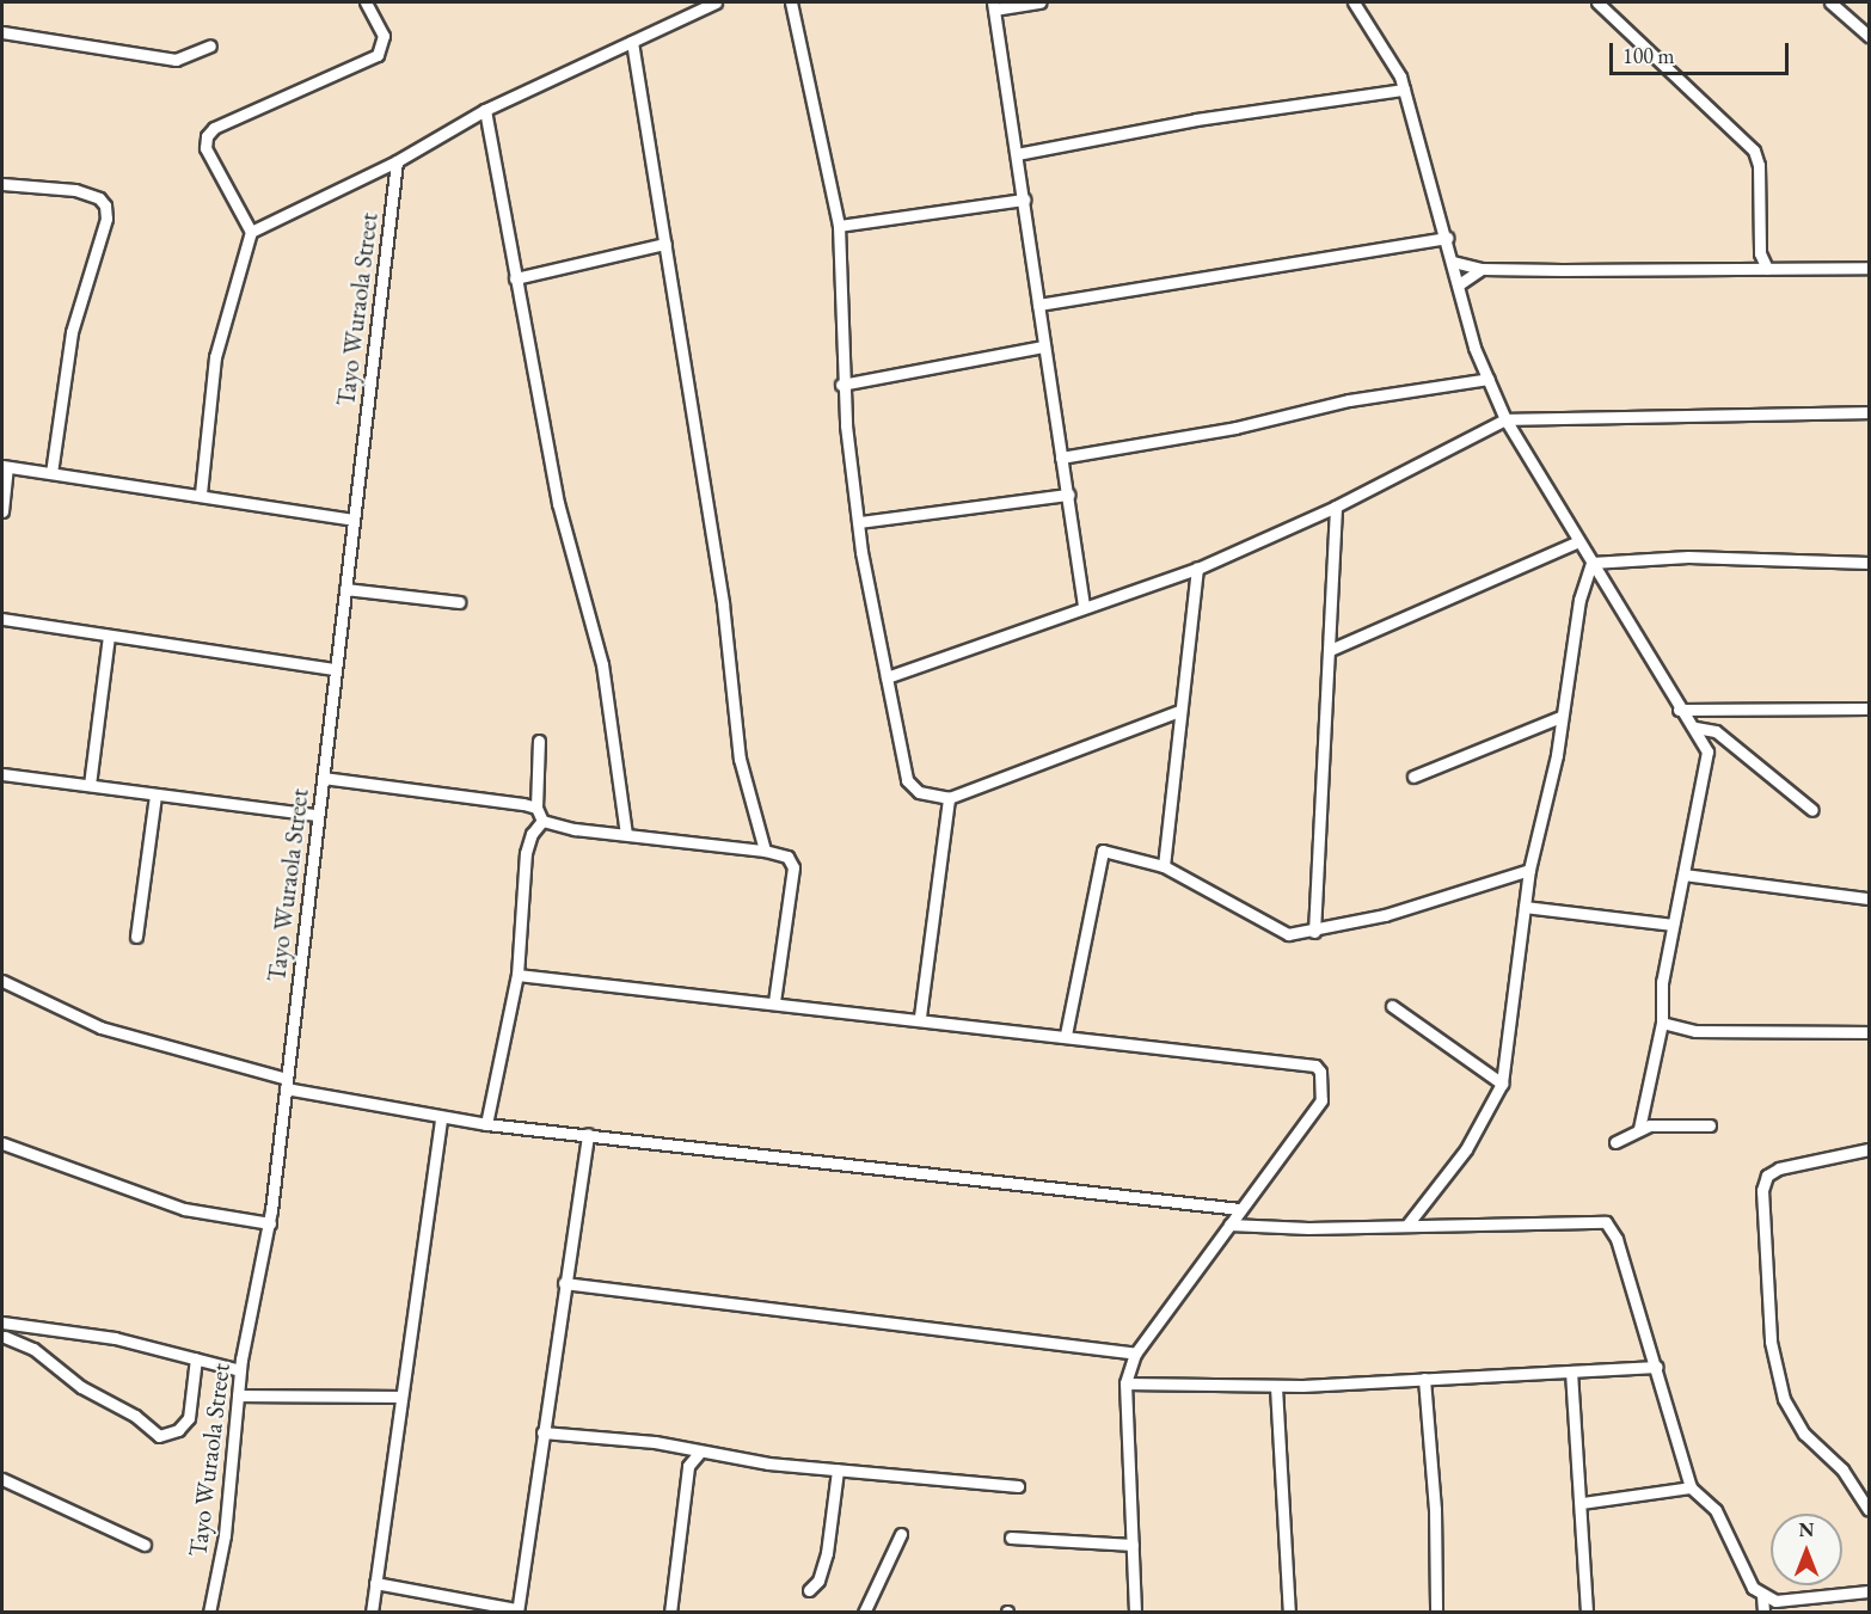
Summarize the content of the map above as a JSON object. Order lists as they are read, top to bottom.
{
  "streets": {
    "street": ["Tayo Wuraola Street"]
  },
  "scale_bar": "100 m",
  "north": "top"
}
